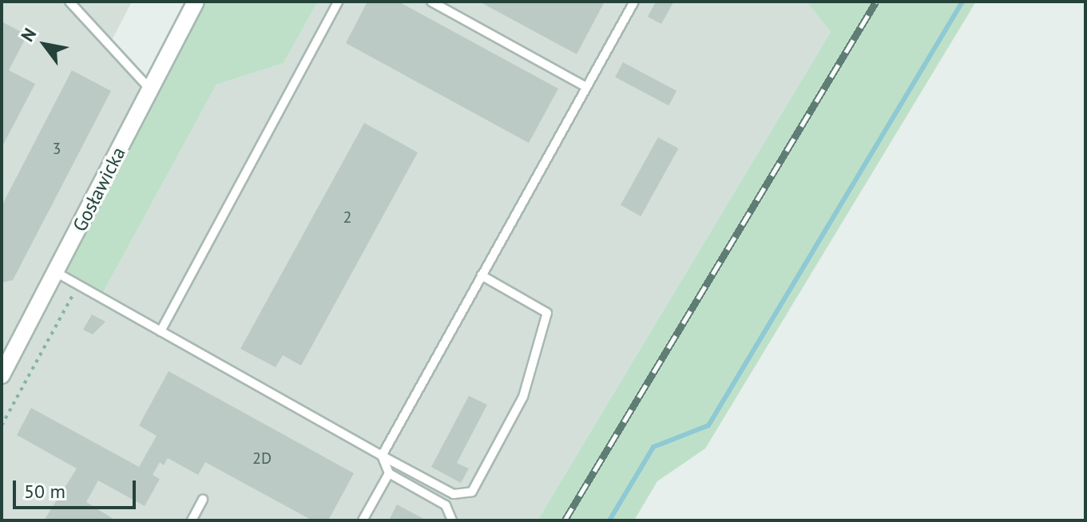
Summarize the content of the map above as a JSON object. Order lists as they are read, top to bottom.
{
  "streets": {
    "street": ["Gosławicka"]
  },
  "house_numbers": ["3", "2", "2D"],
  "scale_bar": "50 m",
  "north": "top left"
}
